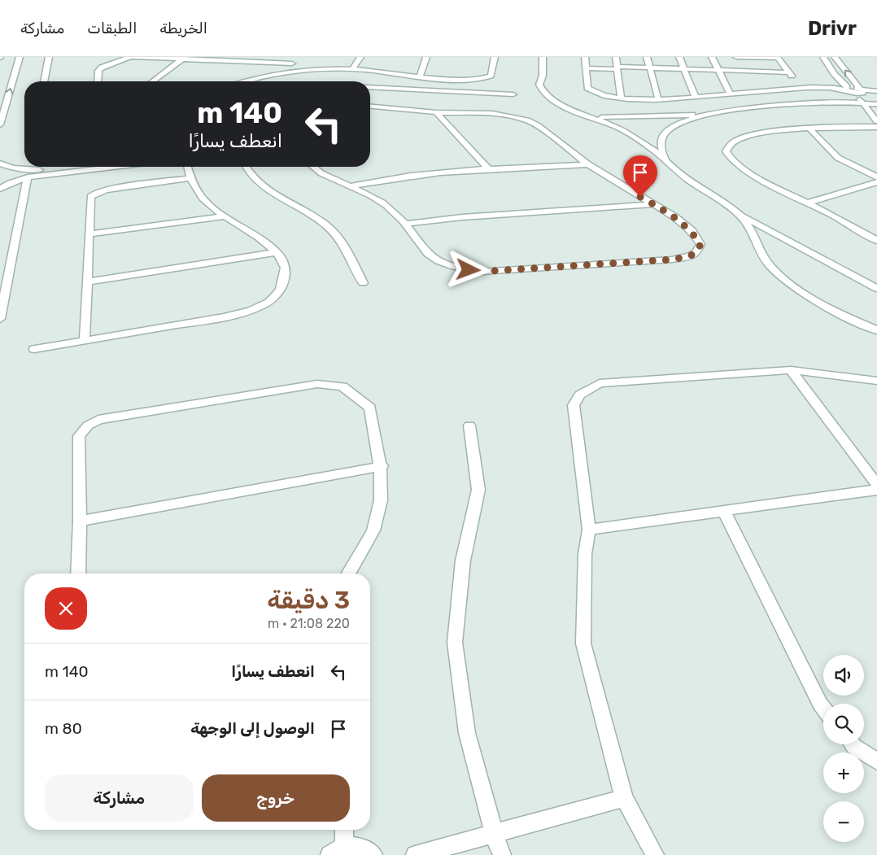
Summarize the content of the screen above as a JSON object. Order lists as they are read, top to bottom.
{
  "page": {
    "header": "Drivr",
    "nav": ["الخريطة", "الطبقات", "مشاركة"],
    "turn": ["140 m", "انعطف يسارًا"],
    "heading": ["3 دقيقة", "220 m · 21:08"],
    "list": [
      {
        "name": "انعطف يسارًا",
        "value": "140 m"
      },
      {
        "name": "الوصول إلى الوجهة",
        "value": "80 m"
      }
    ],
    "map_buttons": ["+", "−"],
    "buttons": ["خروج", "مشاركة"]
  }
}
